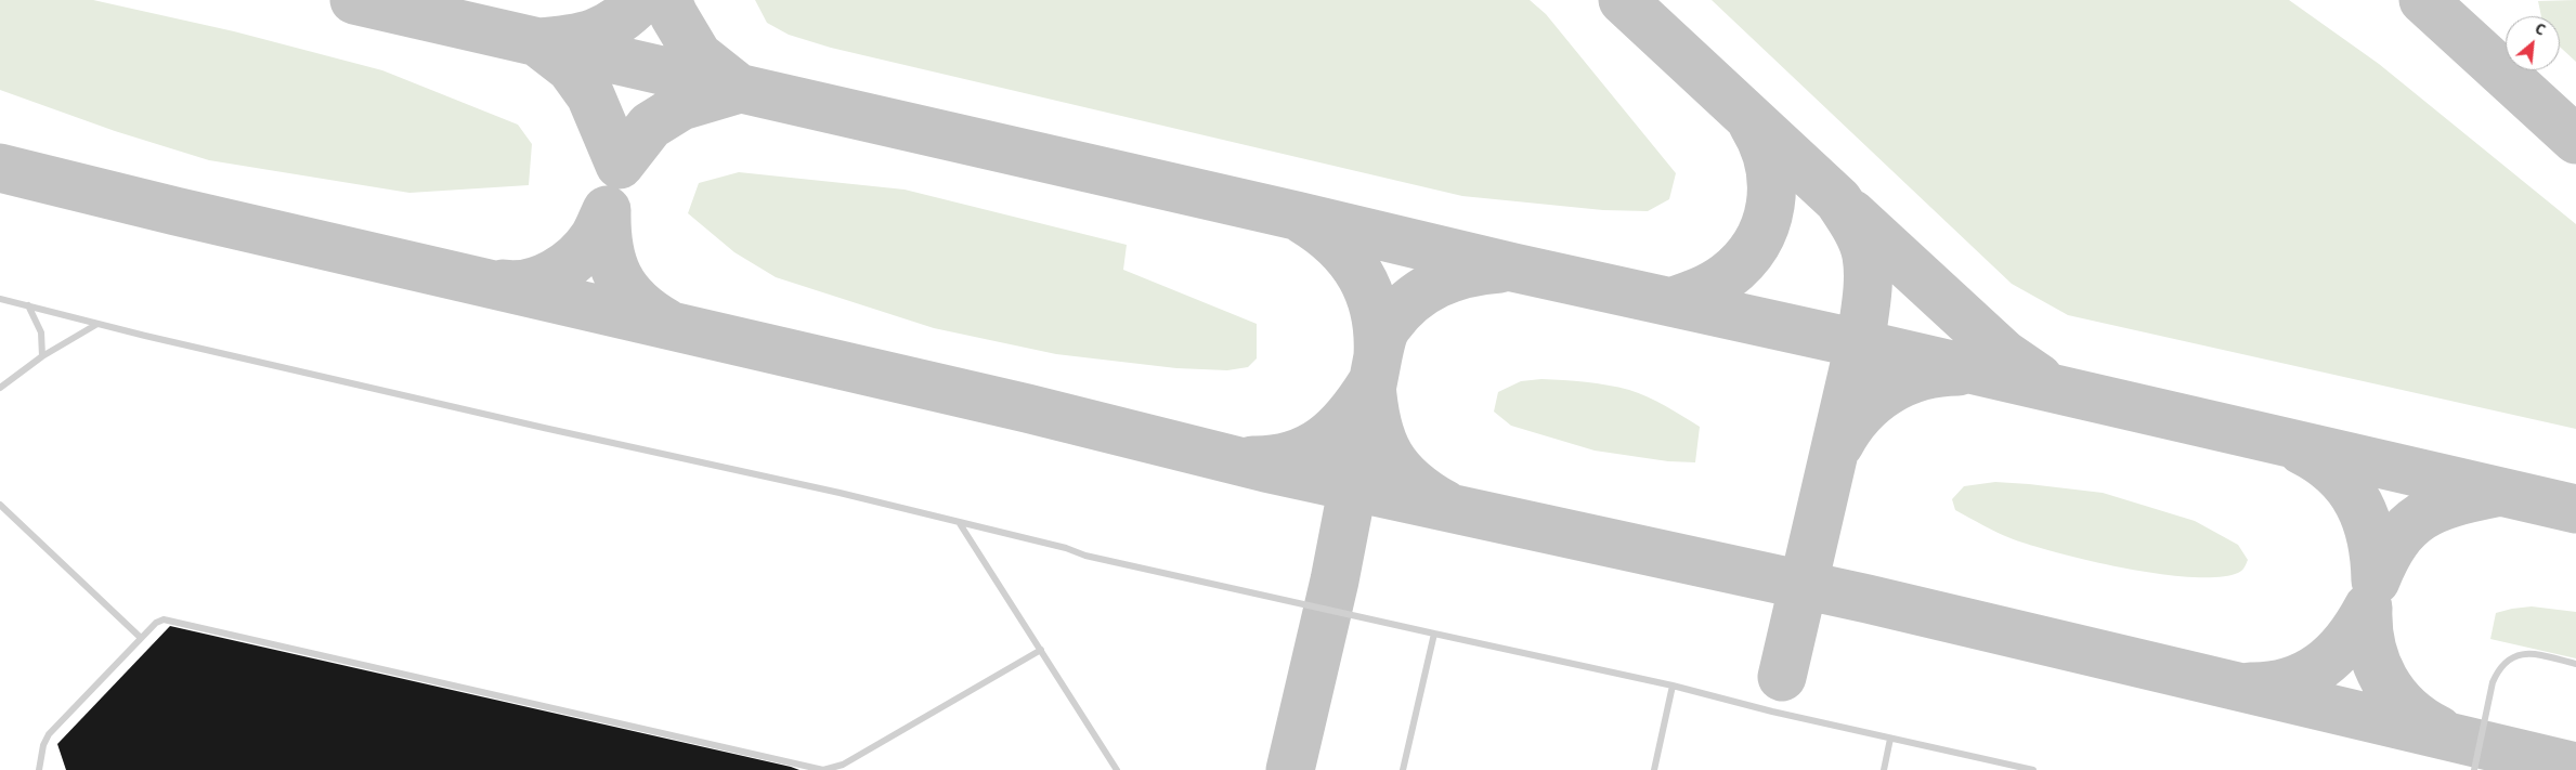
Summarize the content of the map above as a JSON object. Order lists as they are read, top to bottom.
{
  "north": "top right"
}
